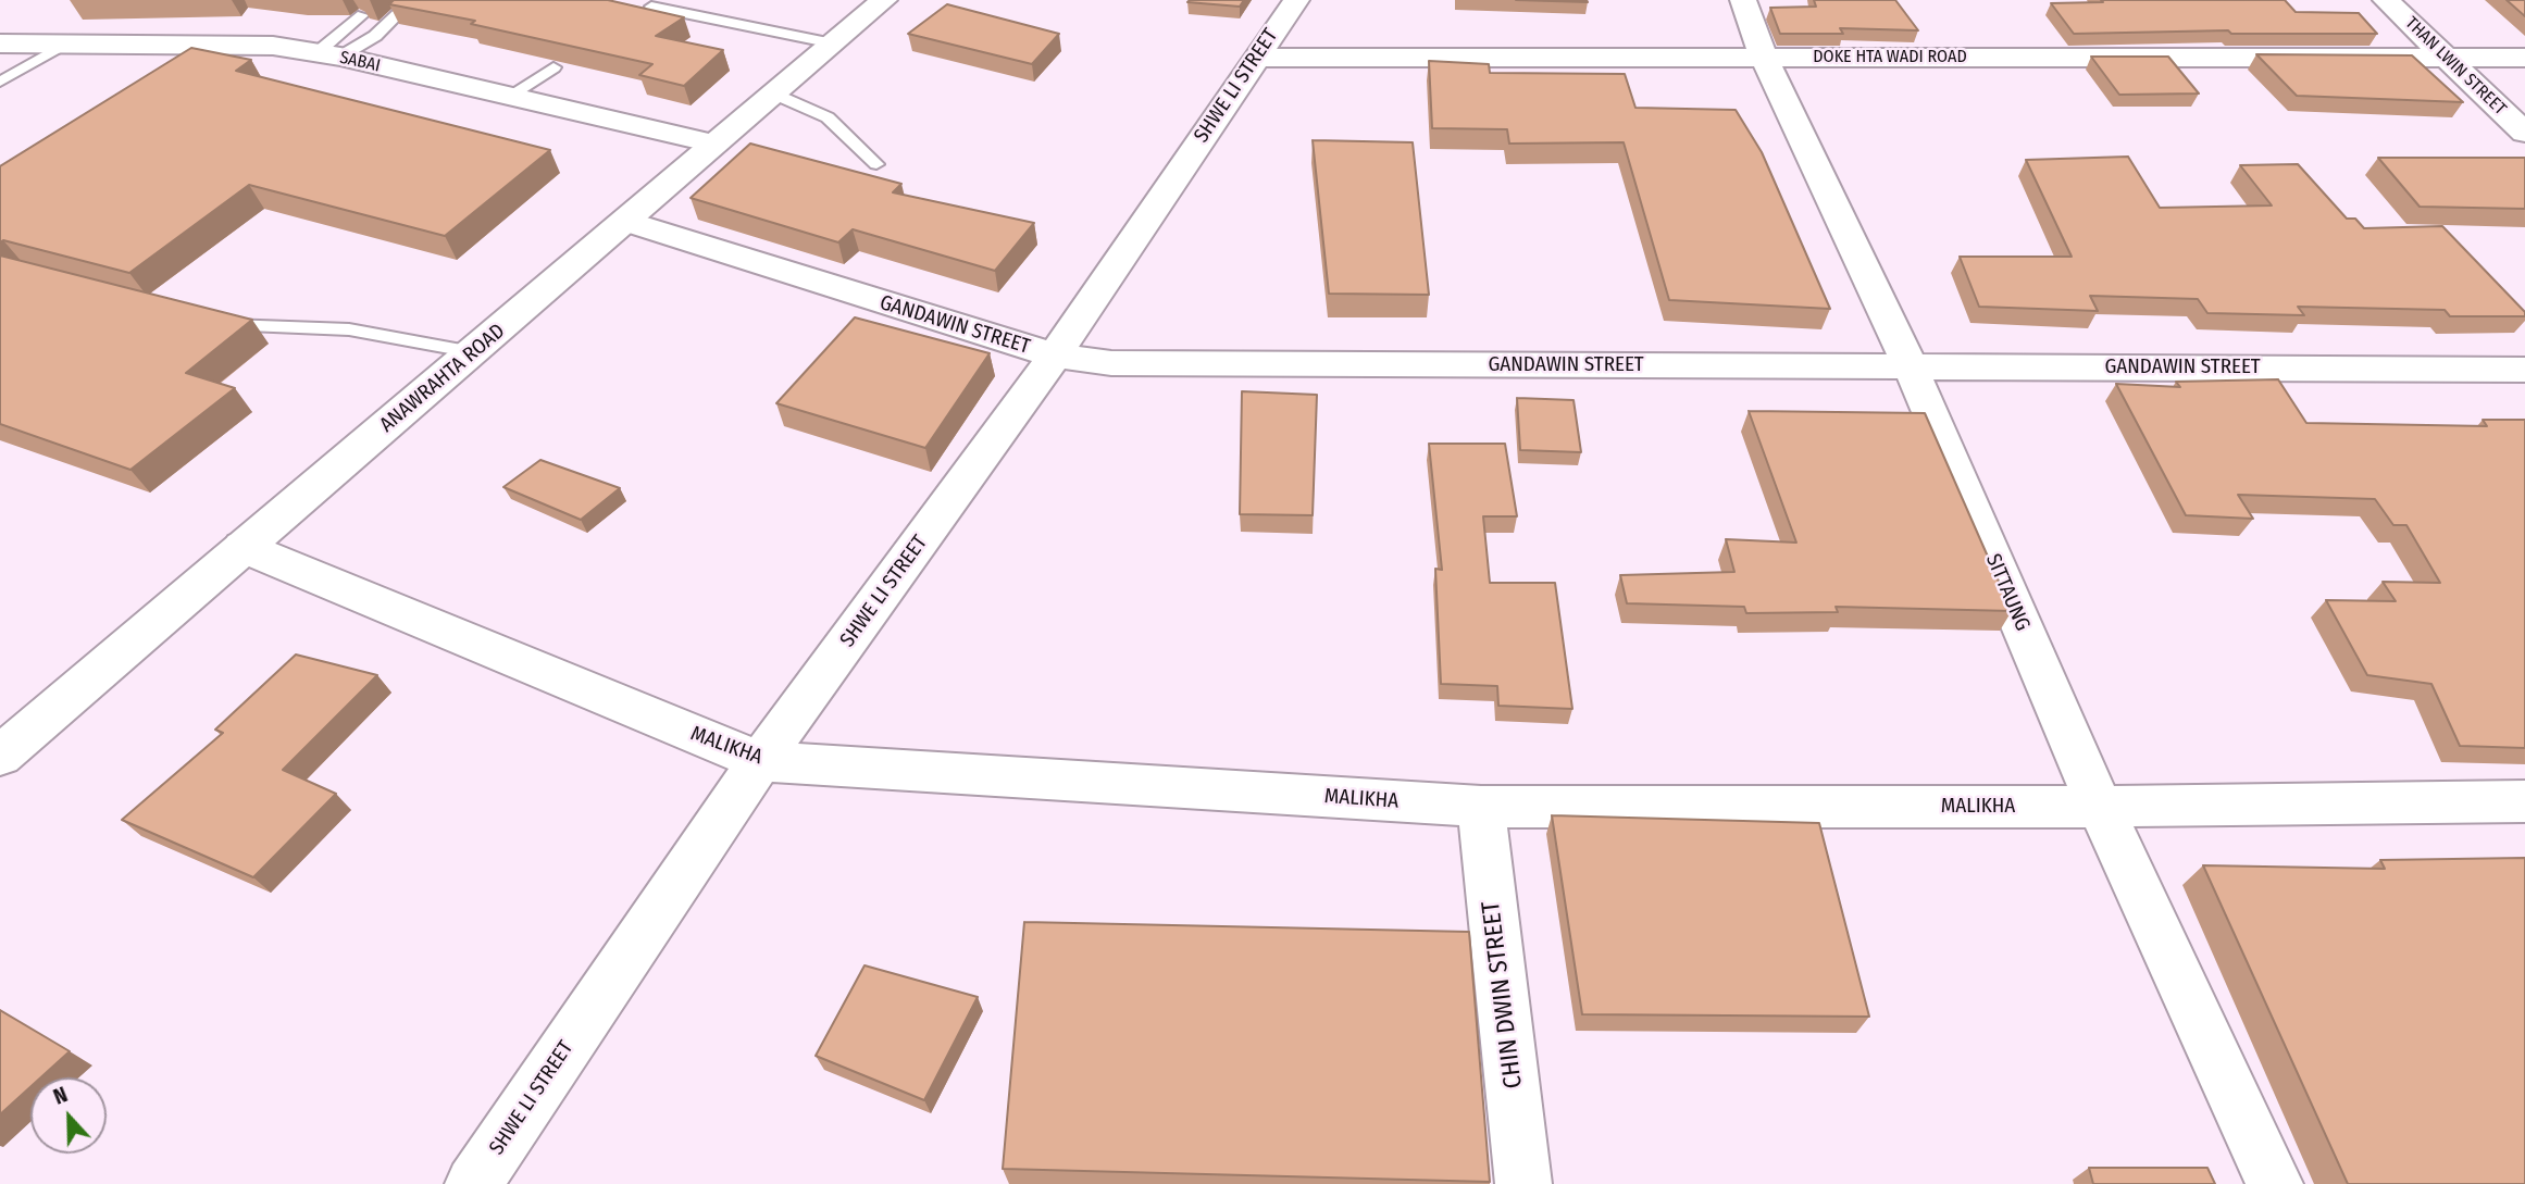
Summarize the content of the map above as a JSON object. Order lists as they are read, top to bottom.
{
  "streets": {
    "street": [
      "DOKE HTA WADI ROAD",
      "SABAI",
      "THAN LWIN STREET",
      "SHWE LI STREET",
      "GANDAWIN STREET",
      "ANAWRAHTA ROAD",
      "SITTAUNG",
      "MALIKHA",
      "CHIN DWIN STREET"
    ]
  },
  "crossings": [
    ["DOKE HTA WADI ROAD", "THAN LWIN STREET"],
    ["DOKE HTA WADI ROAD", "SHWE LI STREET"],
    ["DOKE HTA WADI ROAD", "SITTAUNG"],
    ["SABAI", "ANAWRAHTA ROAD"],
    ["SHWE LI STREET", "GANDAWIN STREET"],
    ["SHWE LI STREET", "MALIKHA"],
    ["GANDAWIN STREET", "ANAWRAHTA ROAD"],
    ["GANDAWIN STREET", "SITTAUNG"],
    ["ANAWRAHTA ROAD", "MALIKHA"],
    ["SITTAUNG", "MALIKHA"],
    ["MALIKHA", "CHIN DWIN STREET"]
  ],
  "north": "top"
}
